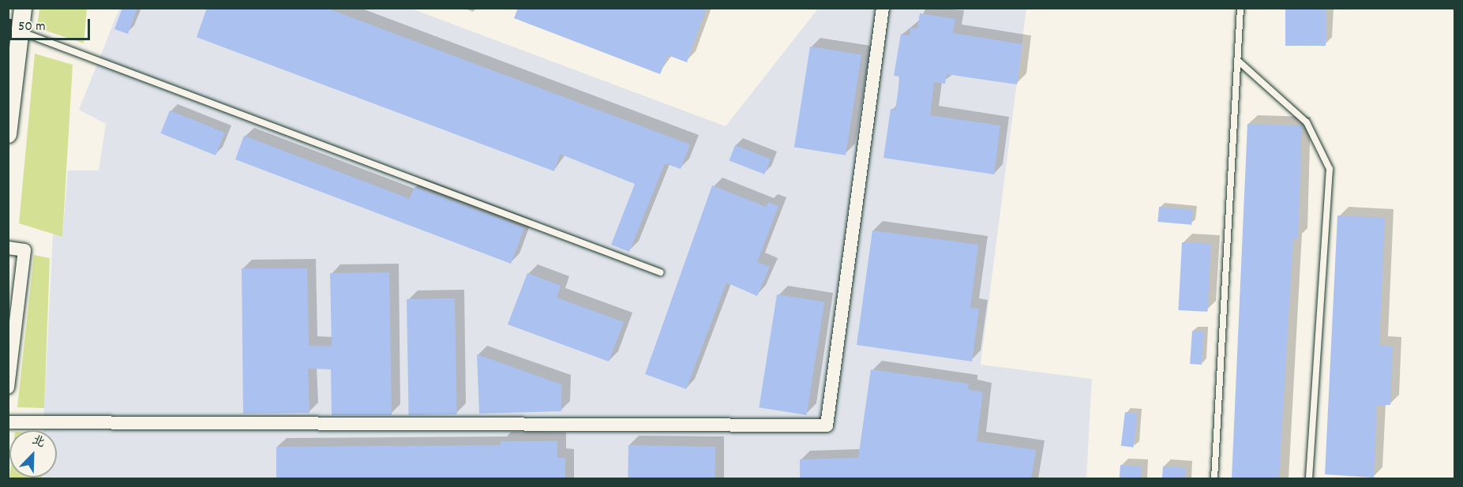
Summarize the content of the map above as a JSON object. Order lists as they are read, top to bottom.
{
  "scale_bar": "50 m",
  "north": "top right"
}
